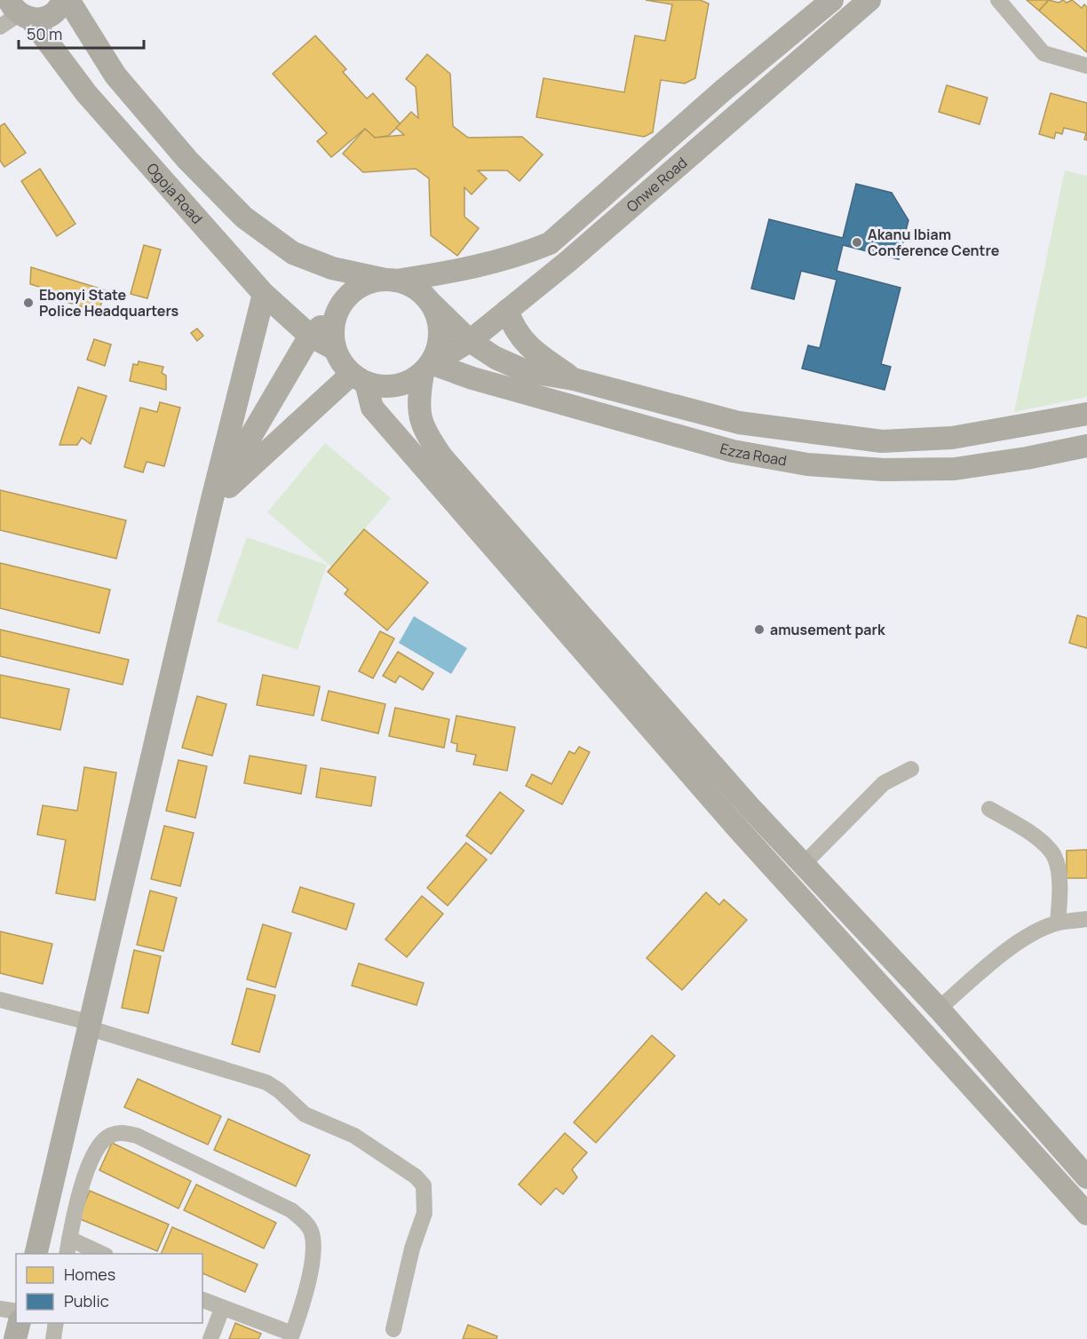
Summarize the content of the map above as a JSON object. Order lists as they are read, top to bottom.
{
  "streets": {
    "main road": ["Onwe Road", "Ogoja Road", "Ezza Road"]
  },
  "crossings": [
    ["Onwe Road", "Ogoja Road"],
    ["Onwe Road", "Ezza Road"],
    ["Ogoja Road", "Ezza Road"]
  ],
  "places": ["Akanu Ibiam Conference Centre", "Ebonyi State Police Headquarters", "amusement park"],
  "legend": ["Homes", "Public"],
  "scale_bar": "50 m"
}
